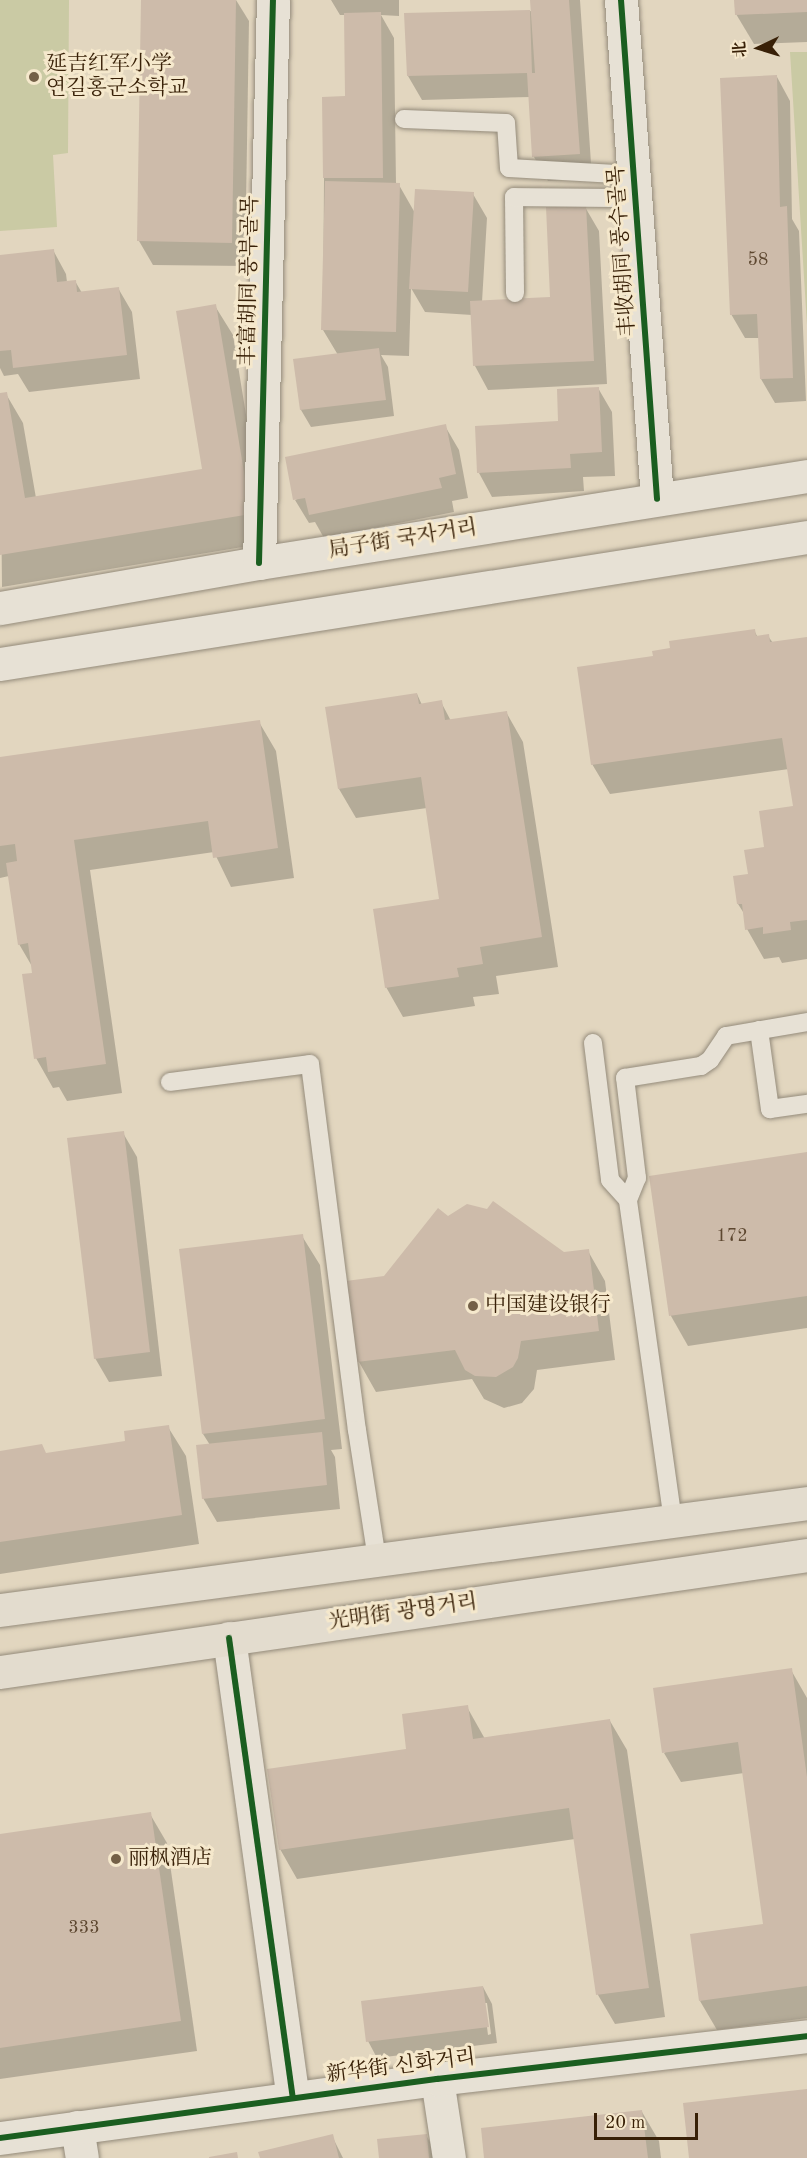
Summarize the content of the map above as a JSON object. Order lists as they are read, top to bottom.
{
  "streets": {
    "main road": ["光明街 광명거리"],
    "street": [
      "丰收胡同 풍수골목",
      "丰富胡同 풍부골목",
      "局子街 국자거리",
      "新华街 신화거리"
    ]
  },
  "crossings": [
    ["丰收胡同 풍수골목", "局子街 국자거리"],
    ["丰富胡同 풍부골목", "局子街 국자거리"]
  ],
  "places": ["延吉红军小学 연길홍군소학교", "中国建设银行", "丽枫酒店"],
  "house_numbers": ["58", "172", "333"],
  "scale_bar": "20 m",
  "north": "left"
}
